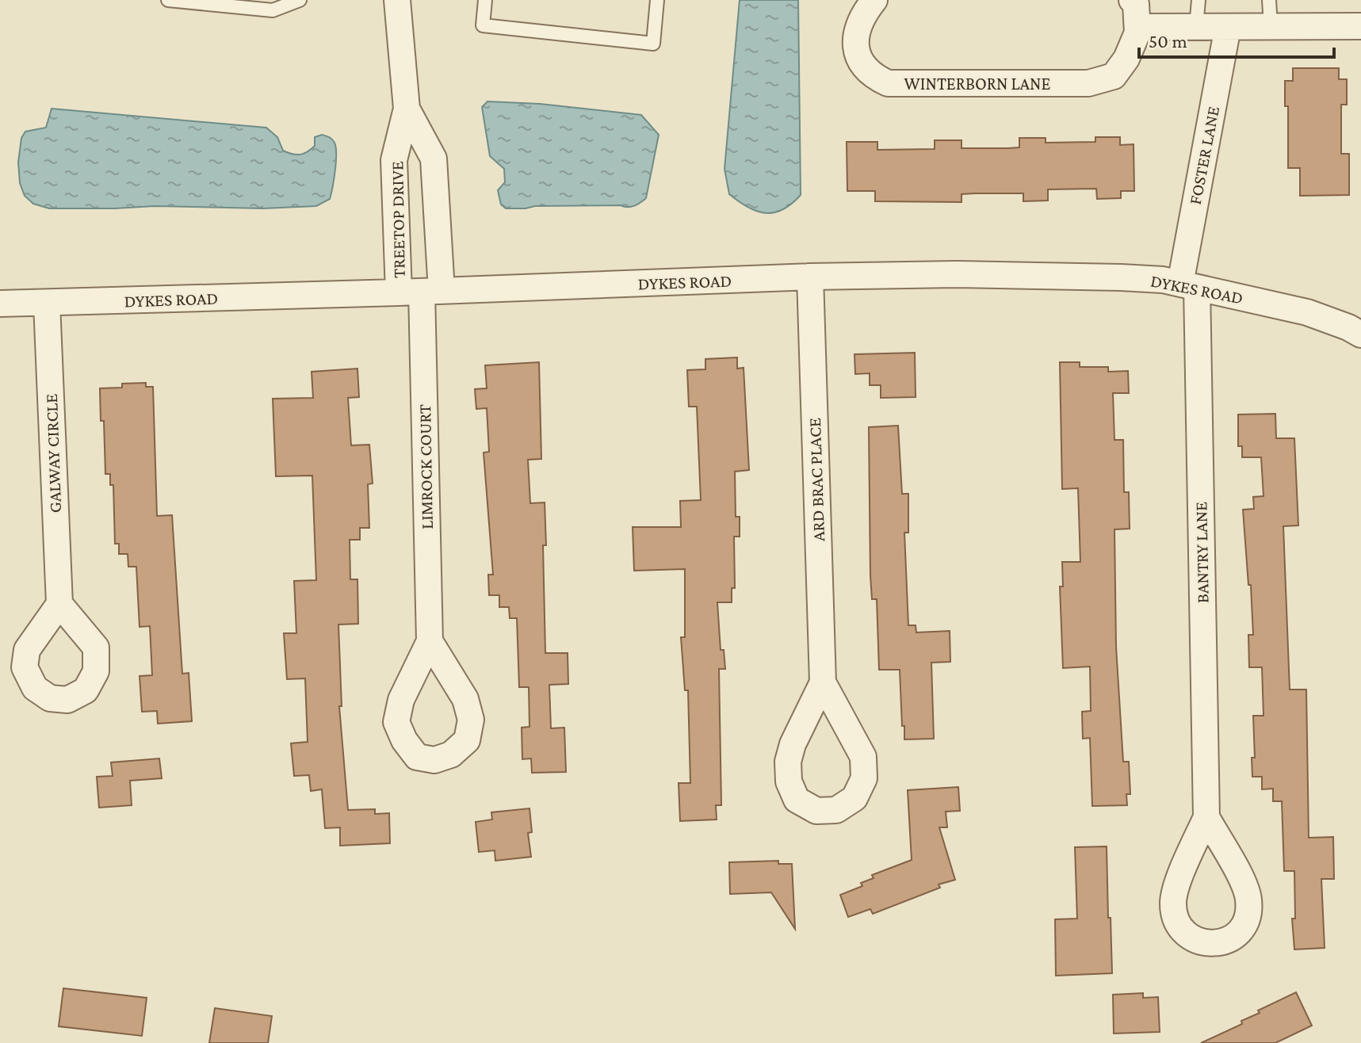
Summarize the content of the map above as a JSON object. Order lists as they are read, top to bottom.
{
  "streets": {
    "street": [
      "WINTERBORN LANE",
      "FOSTER LANE",
      "TREETOP DRIVE",
      "DYKES ROAD",
      "GALWAY CIRCLE",
      "LIMROCK COURT",
      "ARD BRAC PLACE",
      "BANTRY LANE"
    ]
  },
  "crossings": [
    ["FOSTER LANE", "DYKES ROAD"],
    ["FOSTER LANE", "BANTRY LANE"],
    ["TREETOP DRIVE", "DYKES ROAD"],
    ["TREETOP DRIVE", "LIMROCK COURT"],
    ["DYKES ROAD", "GALWAY CIRCLE"],
    ["DYKES ROAD", "LIMROCK COURT"],
    ["DYKES ROAD", "ARD BRAC PLACE"],
    ["DYKES ROAD", "BANTRY LANE"]
  ],
  "scale_bar": "50 m"
}
